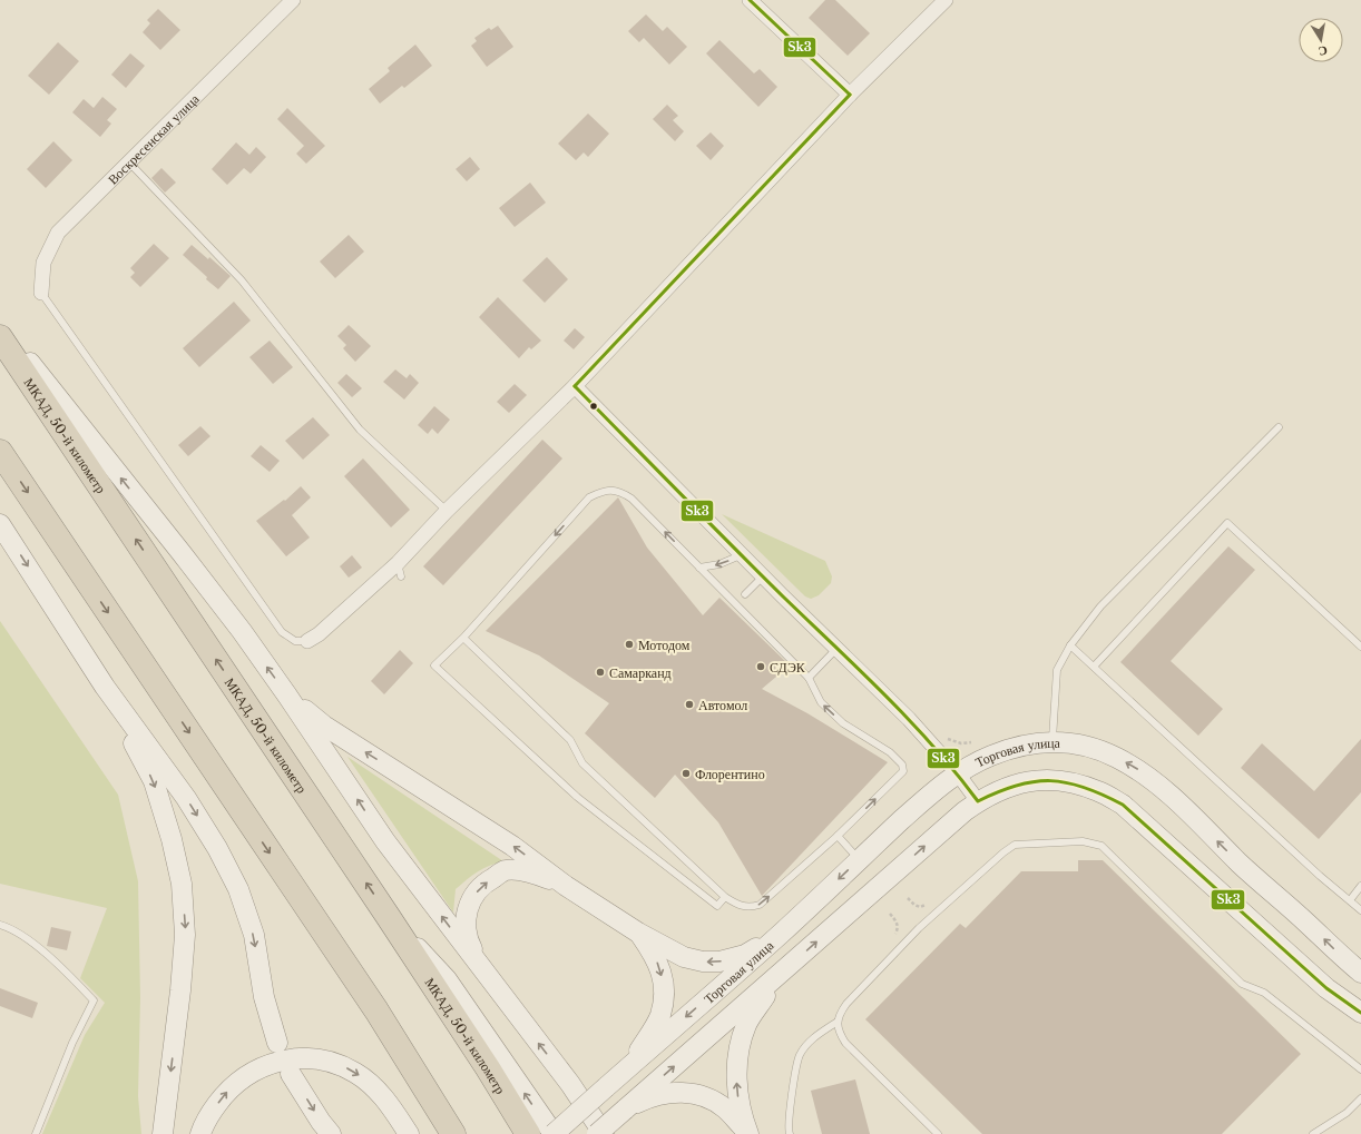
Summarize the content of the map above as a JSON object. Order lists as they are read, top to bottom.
{
  "streets": {
    "highway": ["МКАД, 50-й километр"],
    "street": ["Воскресенская улица", "Торговая улица"]
  },
  "places": [
    "Мотодом",
    "СДЭК",
    "Самарканд",
    "Автомол",
    "Флорентино"
  ],
  "lines": ["transit line Sk3"],
  "north": "bottom"
}
